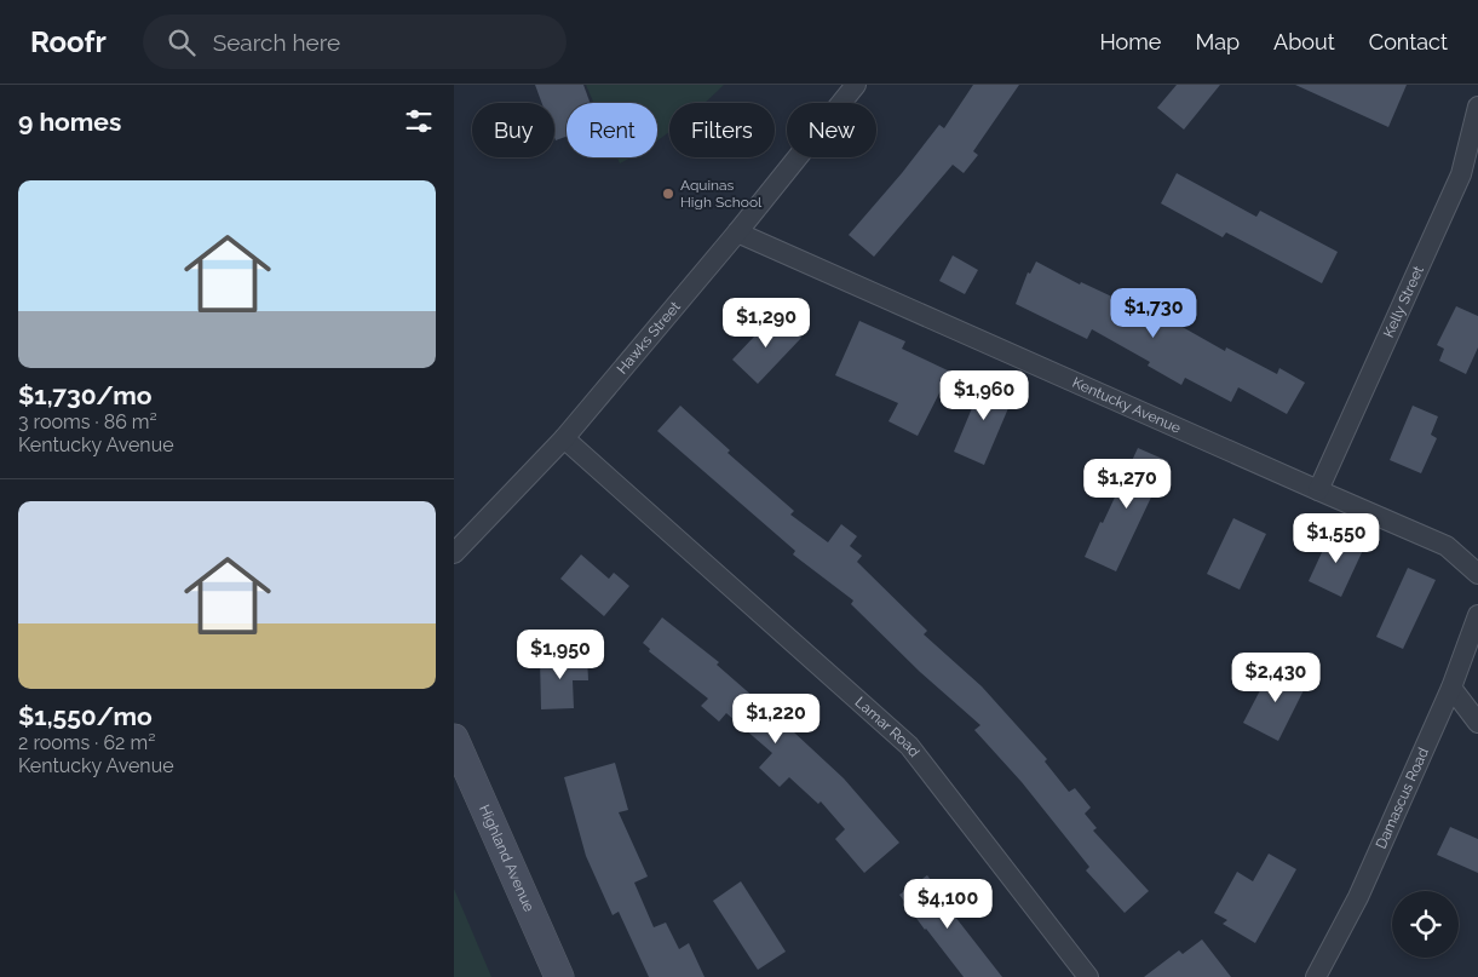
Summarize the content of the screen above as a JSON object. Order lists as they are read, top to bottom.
{
  "streets": {
    "main road": ["Highland Avenue"],
    "street": [
      "Kelly Street",
      "Hawks Street",
      "Kentucky Avenue",
      "Lamar Road",
      "Damascus Road"
    ]
  },
  "crossings": [
    ["Kelly Street", "Kentucky Avenue"],
    ["Hawks Street", "Kentucky Avenue"],
    ["Hawks Street", "Lamar Road"]
  ],
  "places": ["Aquinas High School"],
  "page": {
    "header": "Roofr",
    "search": "Search here",
    "nav": [
      "Home",
      "Map",
      "About",
      "Contact"
    ],
    "heading": "9 homes",
    "chip": [
      "Buy",
      "Rent",
      "Filters",
      "New"
    ],
    "list": [
      {
        "name": "$1,730/mo",
        "note": "3 rooms · 86 m² · Kentucky Avenue"
      },
      {
        "name": "$1,550/mo",
        "note": "2 rooms · 62 m² · Kentucky Avenue"
      }
    ],
    "price": [
      "$1,730",
      "$1,290",
      "$1,960",
      "$1,270",
      "$1,550",
      "$1,950",
      "$2,430",
      "$1,220",
      "$4,100"
    ]
  }
}
